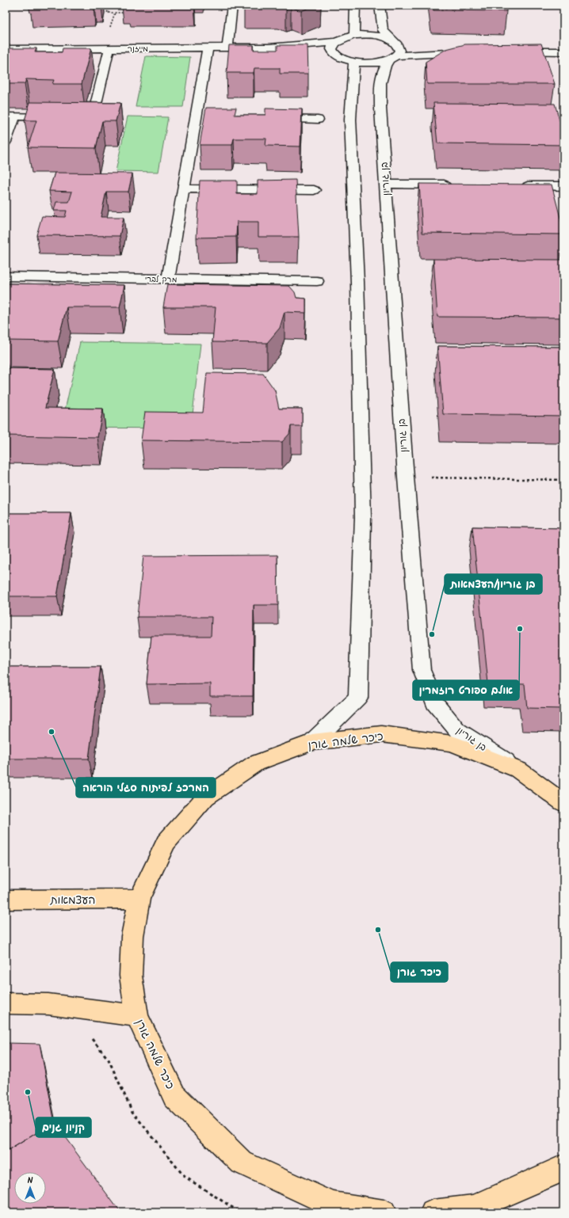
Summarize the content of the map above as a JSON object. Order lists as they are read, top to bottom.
{
  "streets": {
    "main road": ["כיכר שלמה גורן", "העצמאות"],
    "street": ["מייזנר", "בן גוריון", "מרק לברי"]
  },
  "crossings": [
    ["מייזנר", "בן גוריון"],
    ["בן גוריון", "כיכר שלמה גורן"],
    ["כיכר שלמה גורן", "העצמאות"]
  ],
  "places": [
    "אולם ספורט רוזמרין",
    "בן גוריון/העצמאות",
    "המרכז לפיתוח סגלי הוראה",
    "כיכר גורן",
    "קניון גנים"
  ],
  "north": "top"
}
